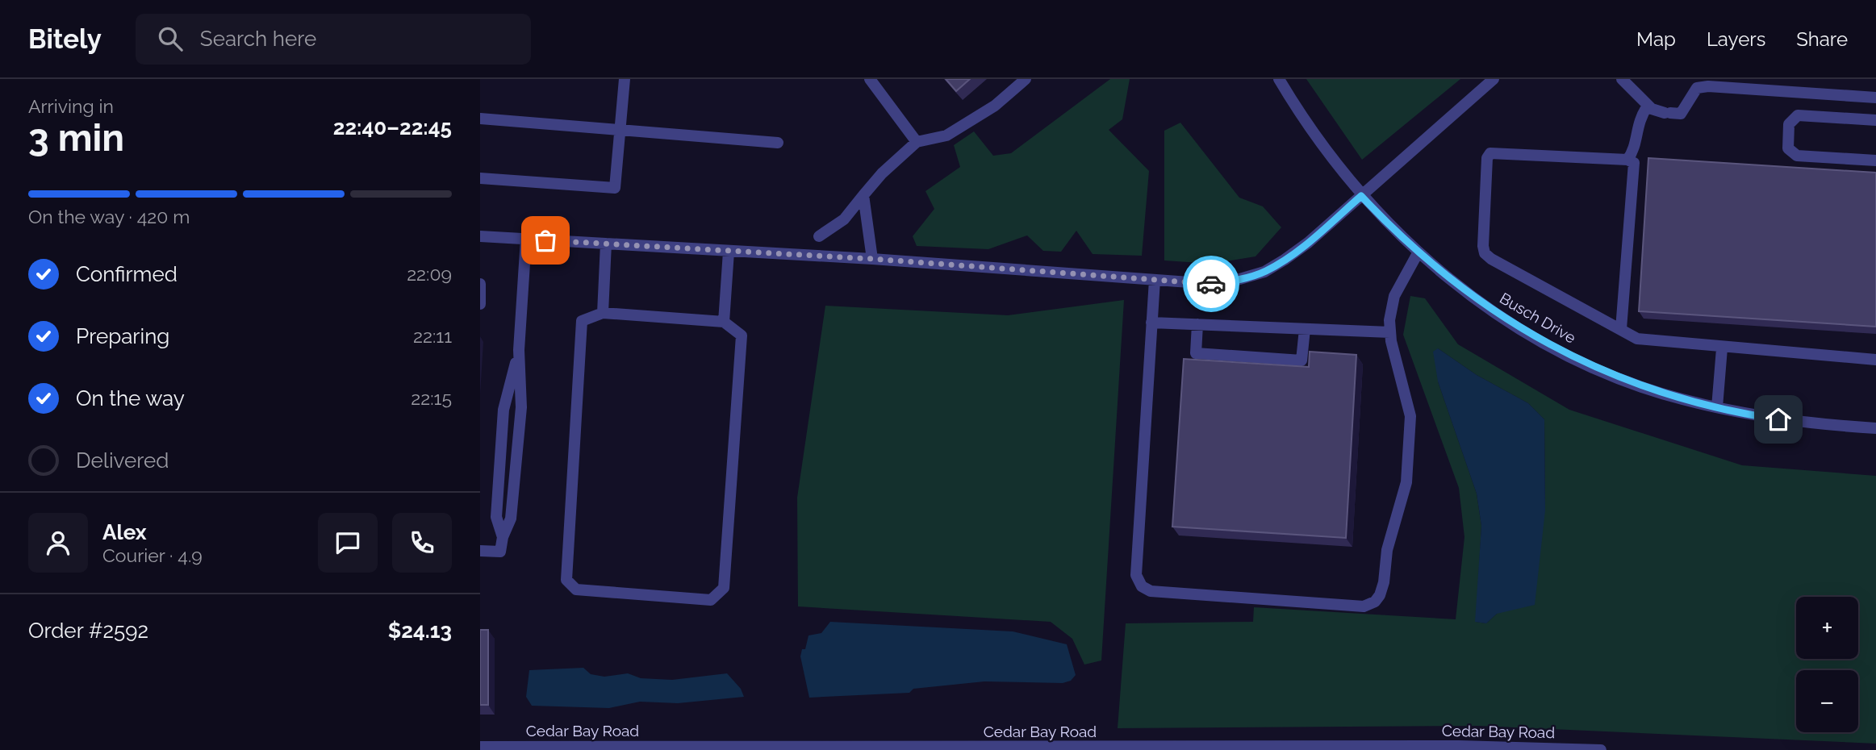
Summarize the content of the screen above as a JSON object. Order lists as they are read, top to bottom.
{
  "streets": {
    "street": ["Busch Drive", "Cedar Bay Road"]
  },
  "page": {
    "header": "Bitely",
    "search": "Search here",
    "nav": ["Map", "Layers", "Share"],
    "heading": ["3 min", "Arriving in", "22:40–22:45"],
    "panel": [
      "Alex",
      "Courier · 4.9",
      "Order #2592",
      "$24.13"
    ],
    "bar": "On the way · 420 m",
    "list": [
      ["Confirmed", "22:09"],
      ["Preparing", "22:11"],
      ["On the way", "22:15"],
      "Delivered"
    ],
    "map_buttons": ["+", "−"]
  }
}
